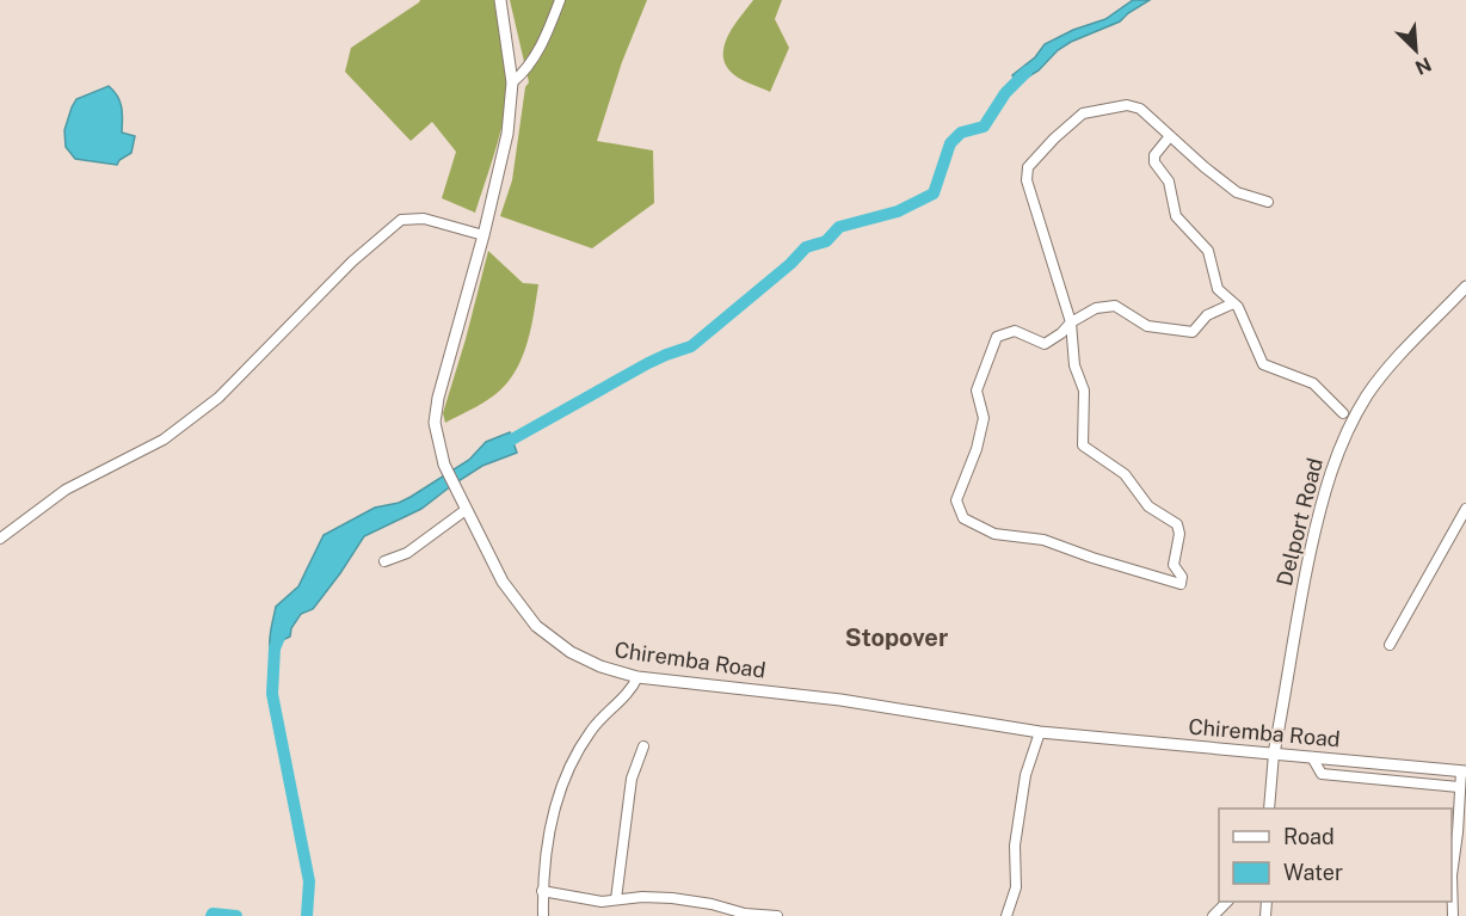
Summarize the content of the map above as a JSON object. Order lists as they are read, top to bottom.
{
  "streets": {
    "main road": ["Delport Road", "Chiremba Road"]
  },
  "crossings": [
    ["Delport Road", "Chiremba Road"]
  ],
  "districts": ["Stopover"],
  "legend": ["Road", "Water"],
  "north": "bottom right"
}
